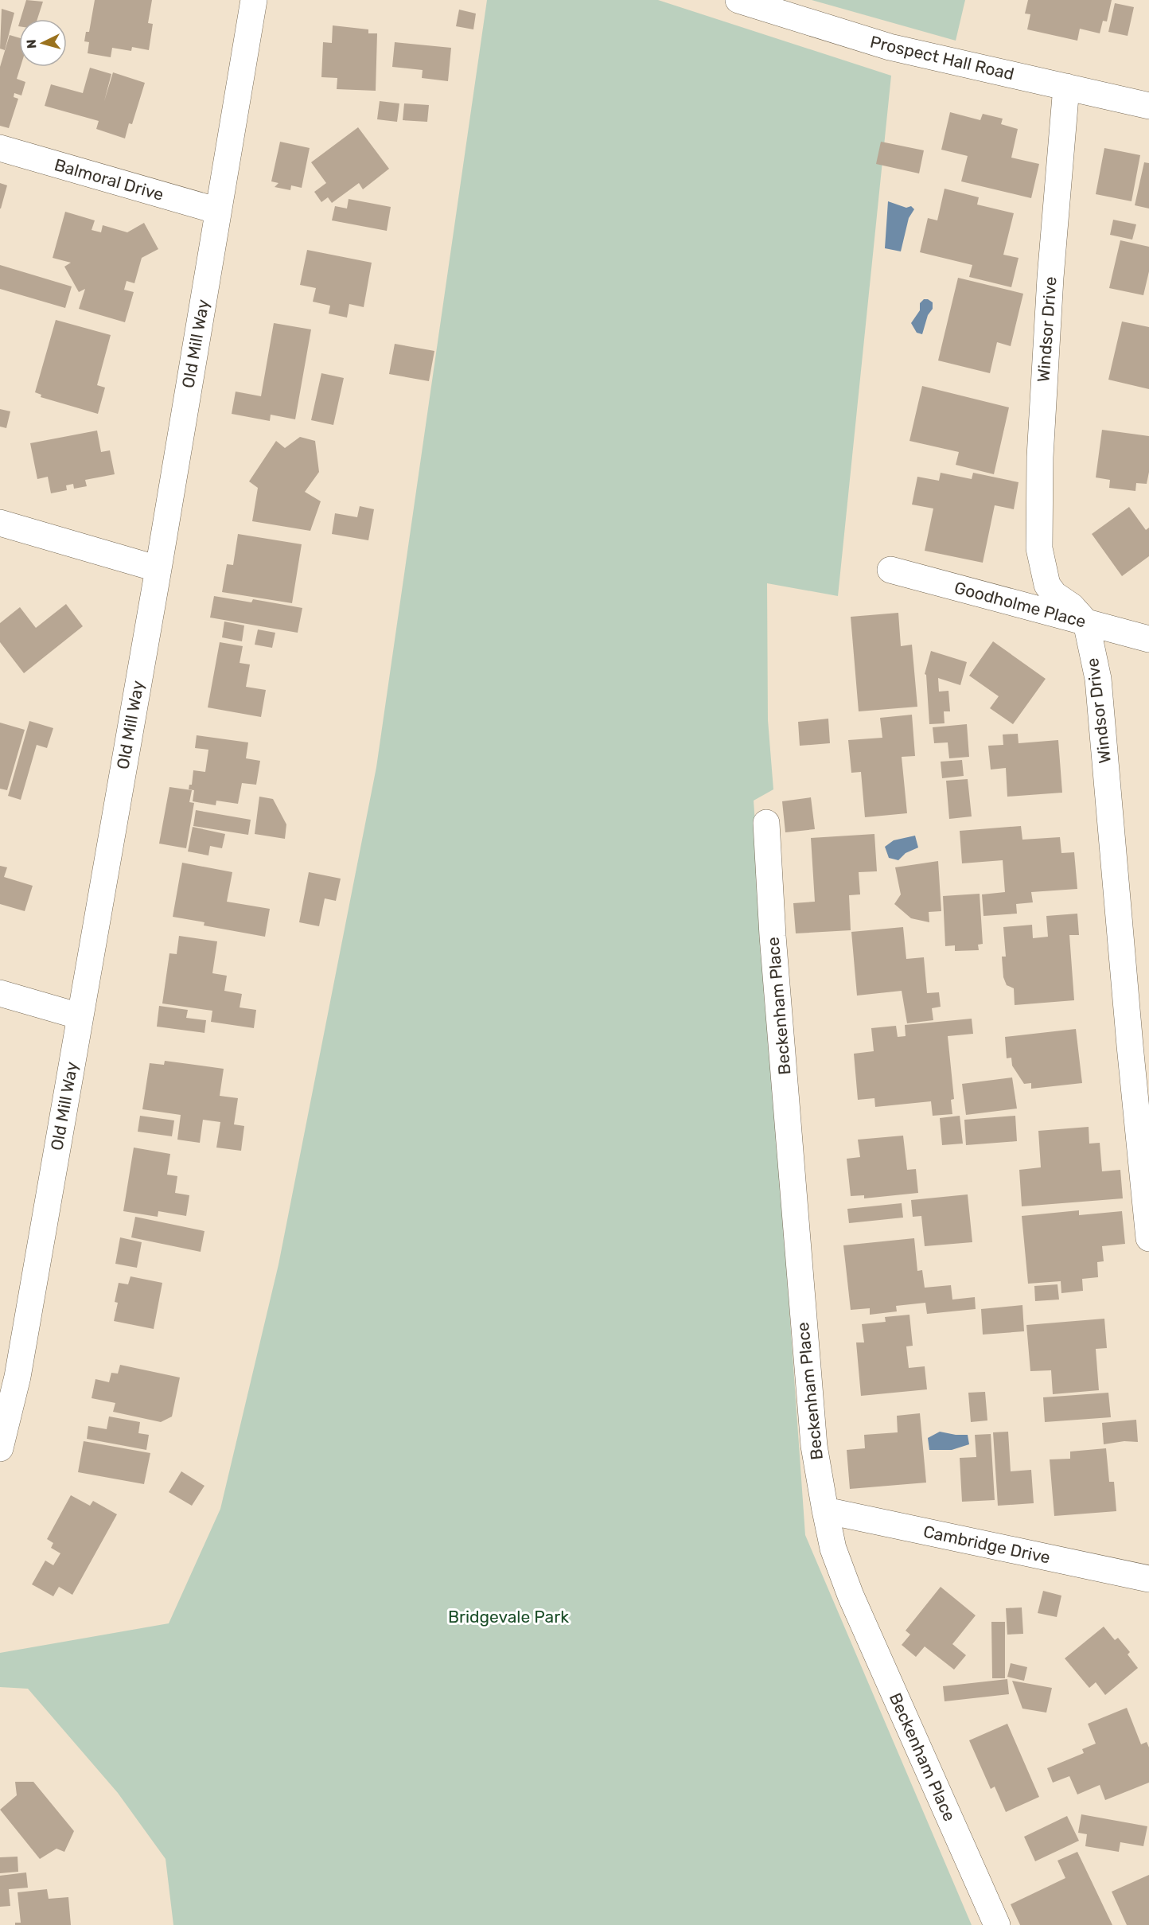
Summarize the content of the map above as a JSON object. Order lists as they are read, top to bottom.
{
  "streets": {
    "street": [
      "Prospect Hall Road",
      "Balmoral Drive",
      "Windsor Drive",
      "Old Mill Way",
      "Goodholme Place",
      "Beckenham Place",
      "Cambridge Drive"
    ]
  },
  "crossings": [
    ["Prospect Hall Road", "Windsor Drive"],
    ["Balmoral Drive", "Old Mill Way"],
    ["Windsor Drive", "Goodholme Place"],
    ["Beckenham Place", "Cambridge Drive"]
  ],
  "parks": ["Bridgevale Park"],
  "north": "left"
}
